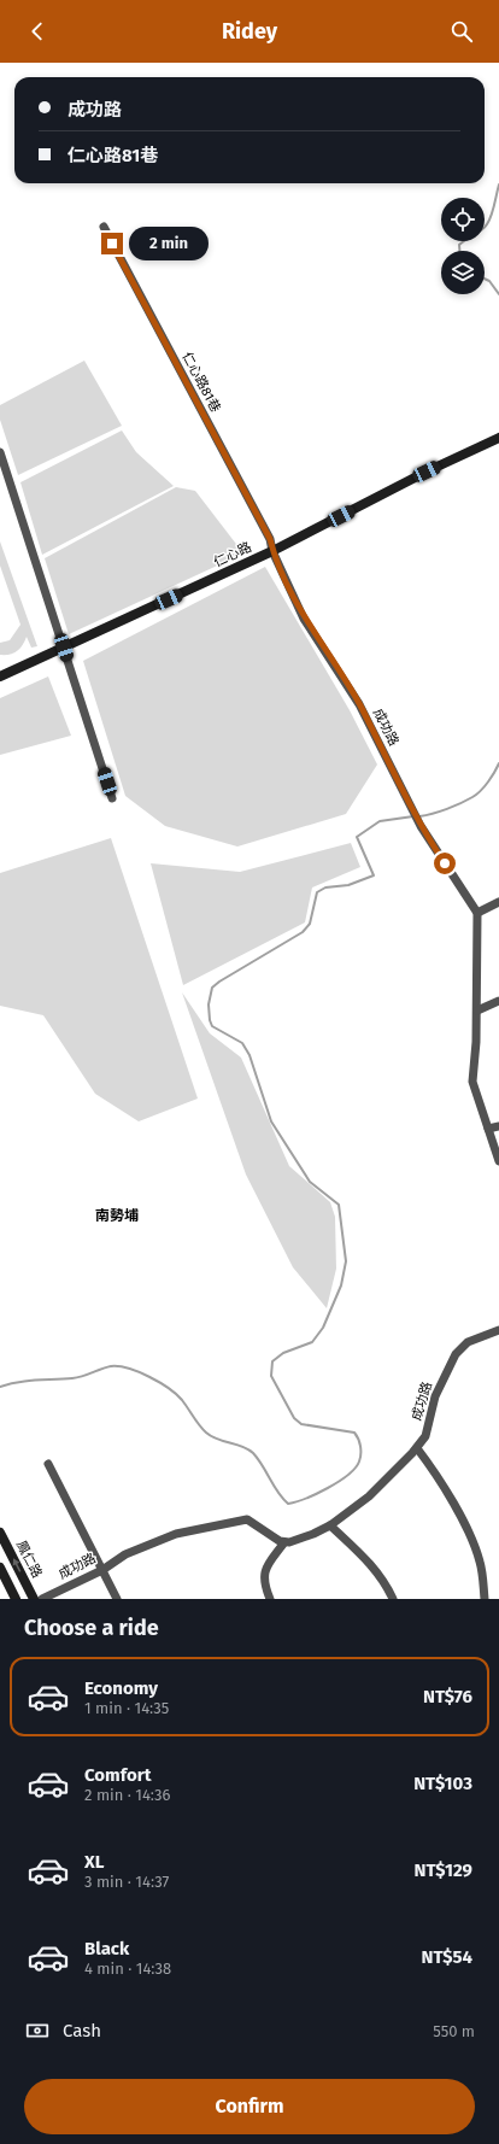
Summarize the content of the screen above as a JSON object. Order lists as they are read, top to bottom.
{
  "streets": {
    "street": [
      "仁心路81巷",
      "仁心路",
      "成功路",
      "鳳仁路"
    ]
  },
  "crossings": [
    ["仁心路81巷", "仁心路"],
    ["仁心路81巷", "成功路"],
    ["仁心路", "成功路"]
  ],
  "districts": ["南勢埔"],
  "page": {
    "header": "Ridey",
    "banner": ["成功路", "仁心路81巷"],
    "bubble": "2 min",
    "heading": "Choose a ride",
    "list": [
      {
        "name": "Economy",
        "note": "1 min · 14:35",
        "value": "NT$76"
      },
      {
        "name": "Comfort",
        "note": "2 min · 14:36",
        "value": "NT$103"
      },
      {
        "name": "XL",
        "note": "3 min · 14:37",
        "value": "NT$129"
      },
      {
        "name": "Black",
        "note": "4 min · 14:38",
        "value": "NT$54"
      }
    ],
    "pay": ["Cash", "550 m"],
    "buttons": "Confirm"
  }
}
